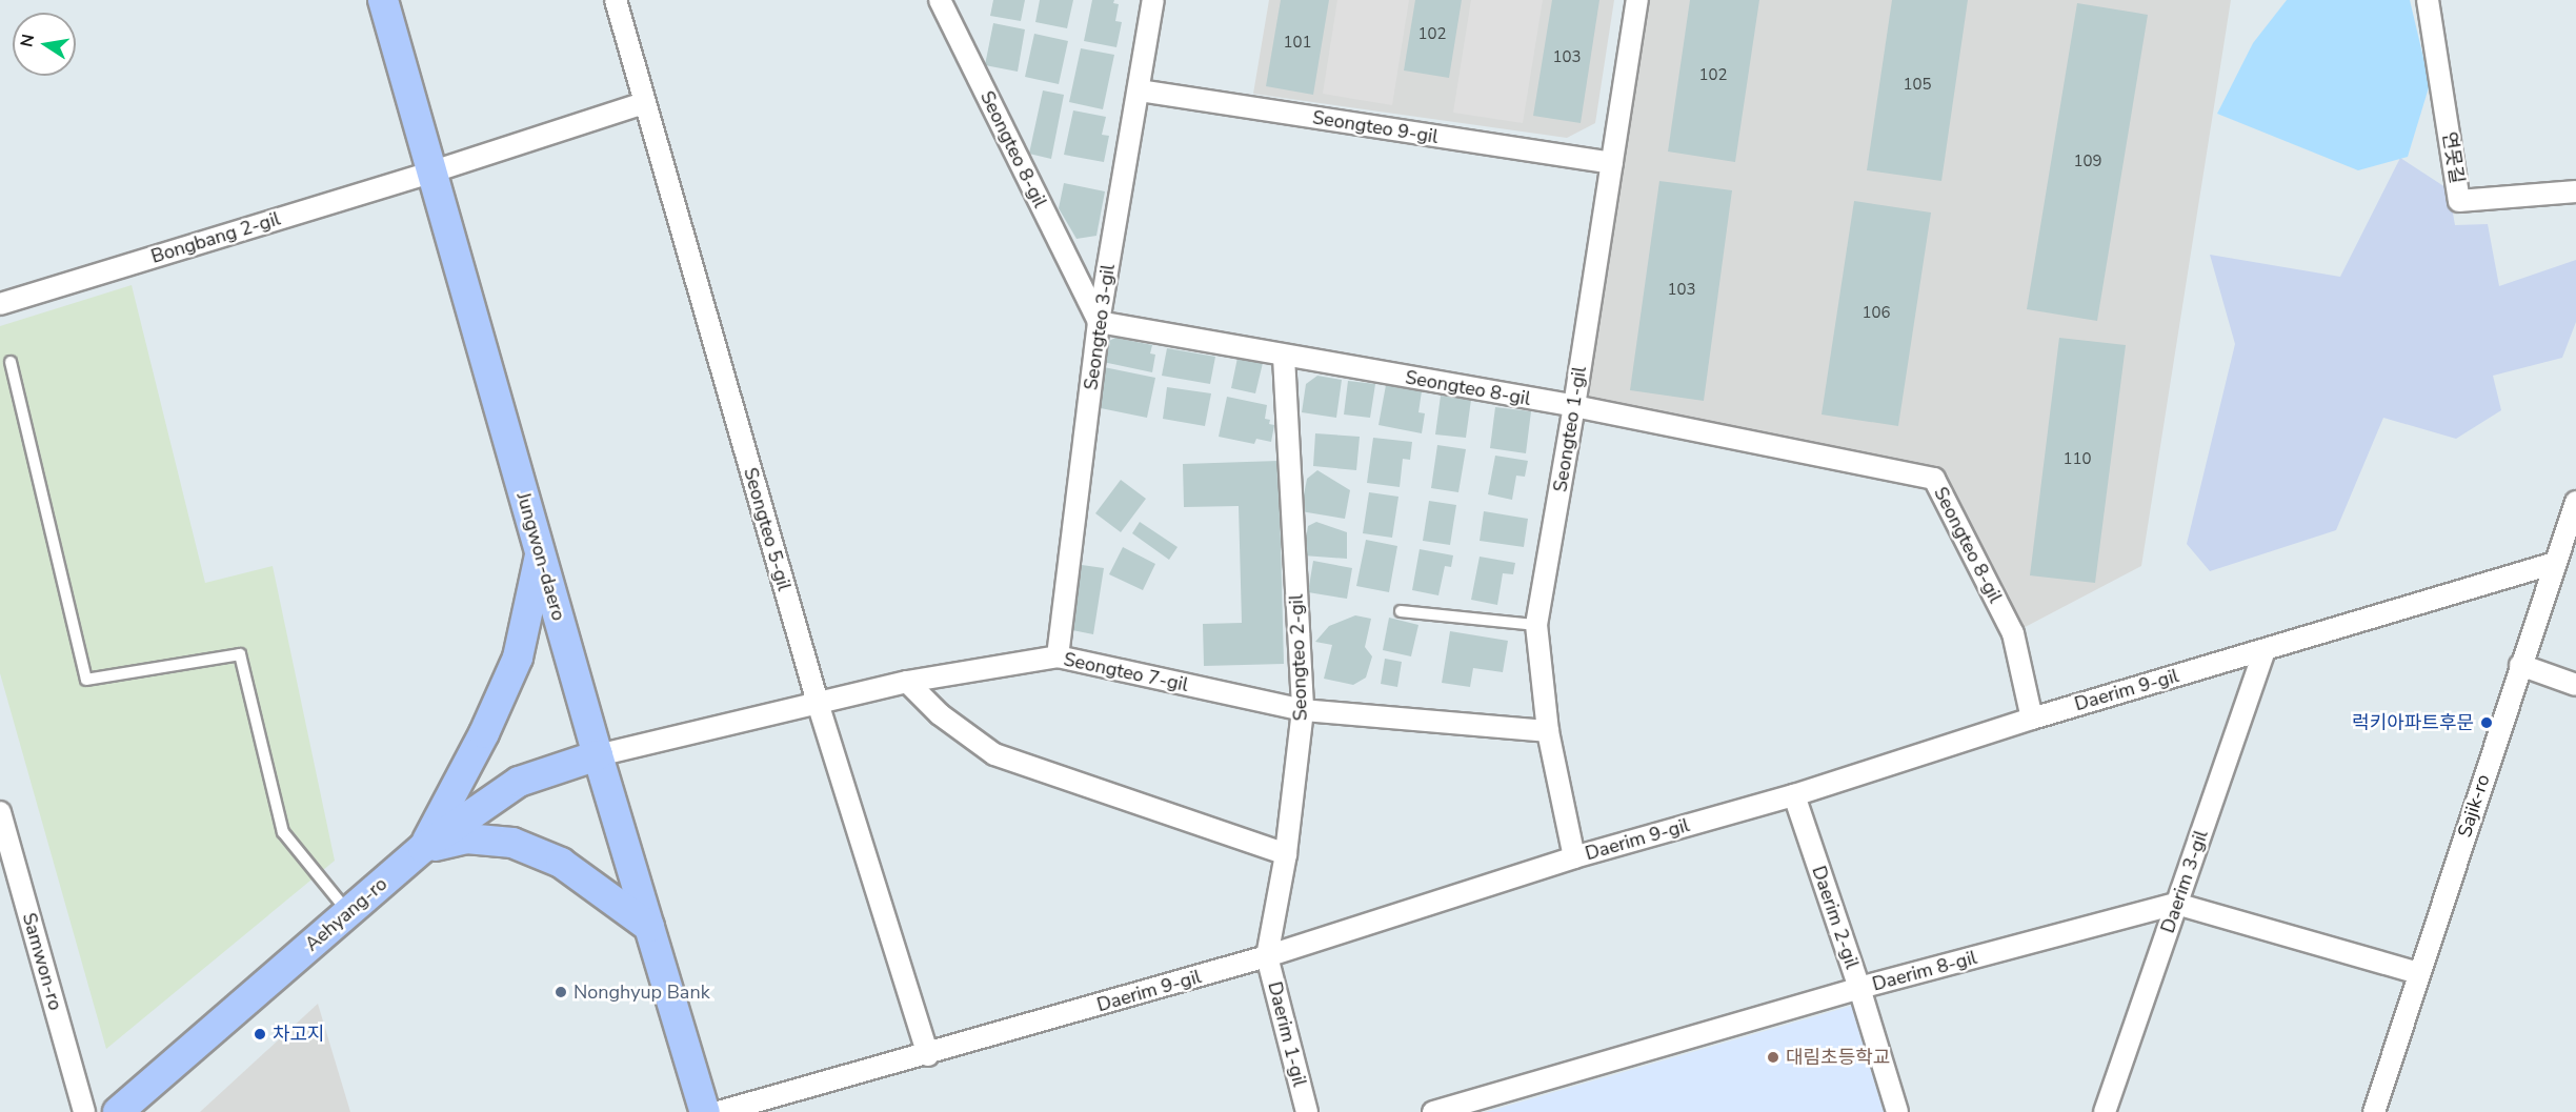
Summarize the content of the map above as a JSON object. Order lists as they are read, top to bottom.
{
  "streets": {
    "street": [
      "Seongteo 9-gil",
      "Seongteo 8-gil",
      "연못길",
      "Bongbang 2-gil",
      "Seongteo 3-gil",
      "Seongteo 1-gil",
      "Seongteo 5-gil",
      "Jungwon-daero",
      "Seongteo 2-gil",
      "Seongteo 7-gil",
      "Daerim 9-gil",
      "Sajik-ro",
      "Daerim 3-gil",
      "Aehyang-ro",
      "Daerim 2-gil",
      "Samwon-ro",
      "Daerim 8-gil",
      "Daerim 1-gil"
    ]
  },
  "crossings": [
    ["Seongteo 9-gil", "Seongteo 3-gil"],
    ["Seongteo 9-gil", "Seongteo 1-gil"],
    ["Seongteo 8-gil", "Seongteo 3-gil"],
    ["Seongteo 8-gil", "Seongteo 1-gil"],
    ["Seongteo 8-gil", "Seongteo 2-gil"],
    ["Seongteo 8-gil", "Daerim 9-gil"],
    ["Bongbang 2-gil", "Seongteo 5-gil"],
    ["Bongbang 2-gil", "Jungwon-daero"],
    ["Seongteo 3-gil", "Seongteo 7-gil"],
    ["Seongteo 1-gil", "Seongteo 7-gil"],
    ["Seongteo 1-gil", "Daerim 9-gil"],
    ["Seongteo 5-gil", "Seongteo 7-gil"],
    ["Seongteo 5-gil", "Daerim 9-gil"],
    ["Jungwon-daero", "Seongteo 7-gil"],
    ["Jungwon-daero", "Aehyang-ro"],
    ["Seongteo 2-gil", "Seongteo 7-gil"],
    ["Seongteo 2-gil", "Daerim 9-gil"],
    ["Seongteo 2-gil", "Daerim 1-gil"],
    ["Seongteo 7-gil", "Aehyang-ro"],
    ["Daerim 9-gil", "Sajik-ro"],
    ["Daerim 9-gil", "Daerim 3-gil"],
    ["Daerim 9-gil", "Daerim 2-gil"],
    ["Daerim 9-gil", "Daerim 1-gil"],
    ["Daerim 3-gil", "Daerim 8-gil"],
    ["Daerim 2-gil", "Daerim 8-gil"]
  ],
  "places": [
    "럭키아파트후문",
    "Nonghyup Bank",
    "차고지",
    "대림초등학교"
  ],
  "house_numbers": [
    "102",
    "101",
    "103",
    "102",
    "105",
    "109",
    "103",
    "106",
    "110"
  ],
  "north": "left"
}
